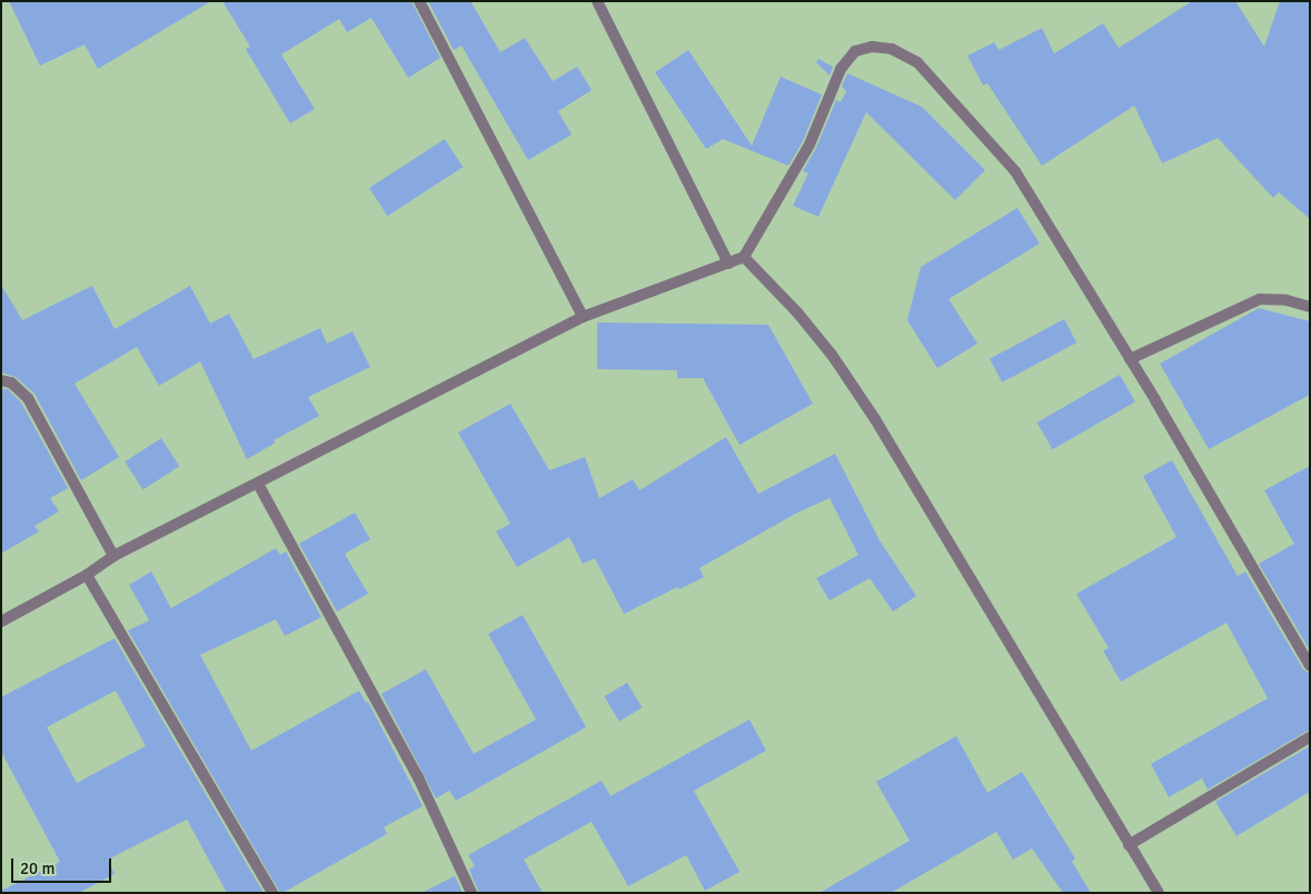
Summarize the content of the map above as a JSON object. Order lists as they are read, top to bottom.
{
  "scale_bar": "20 m"
}
